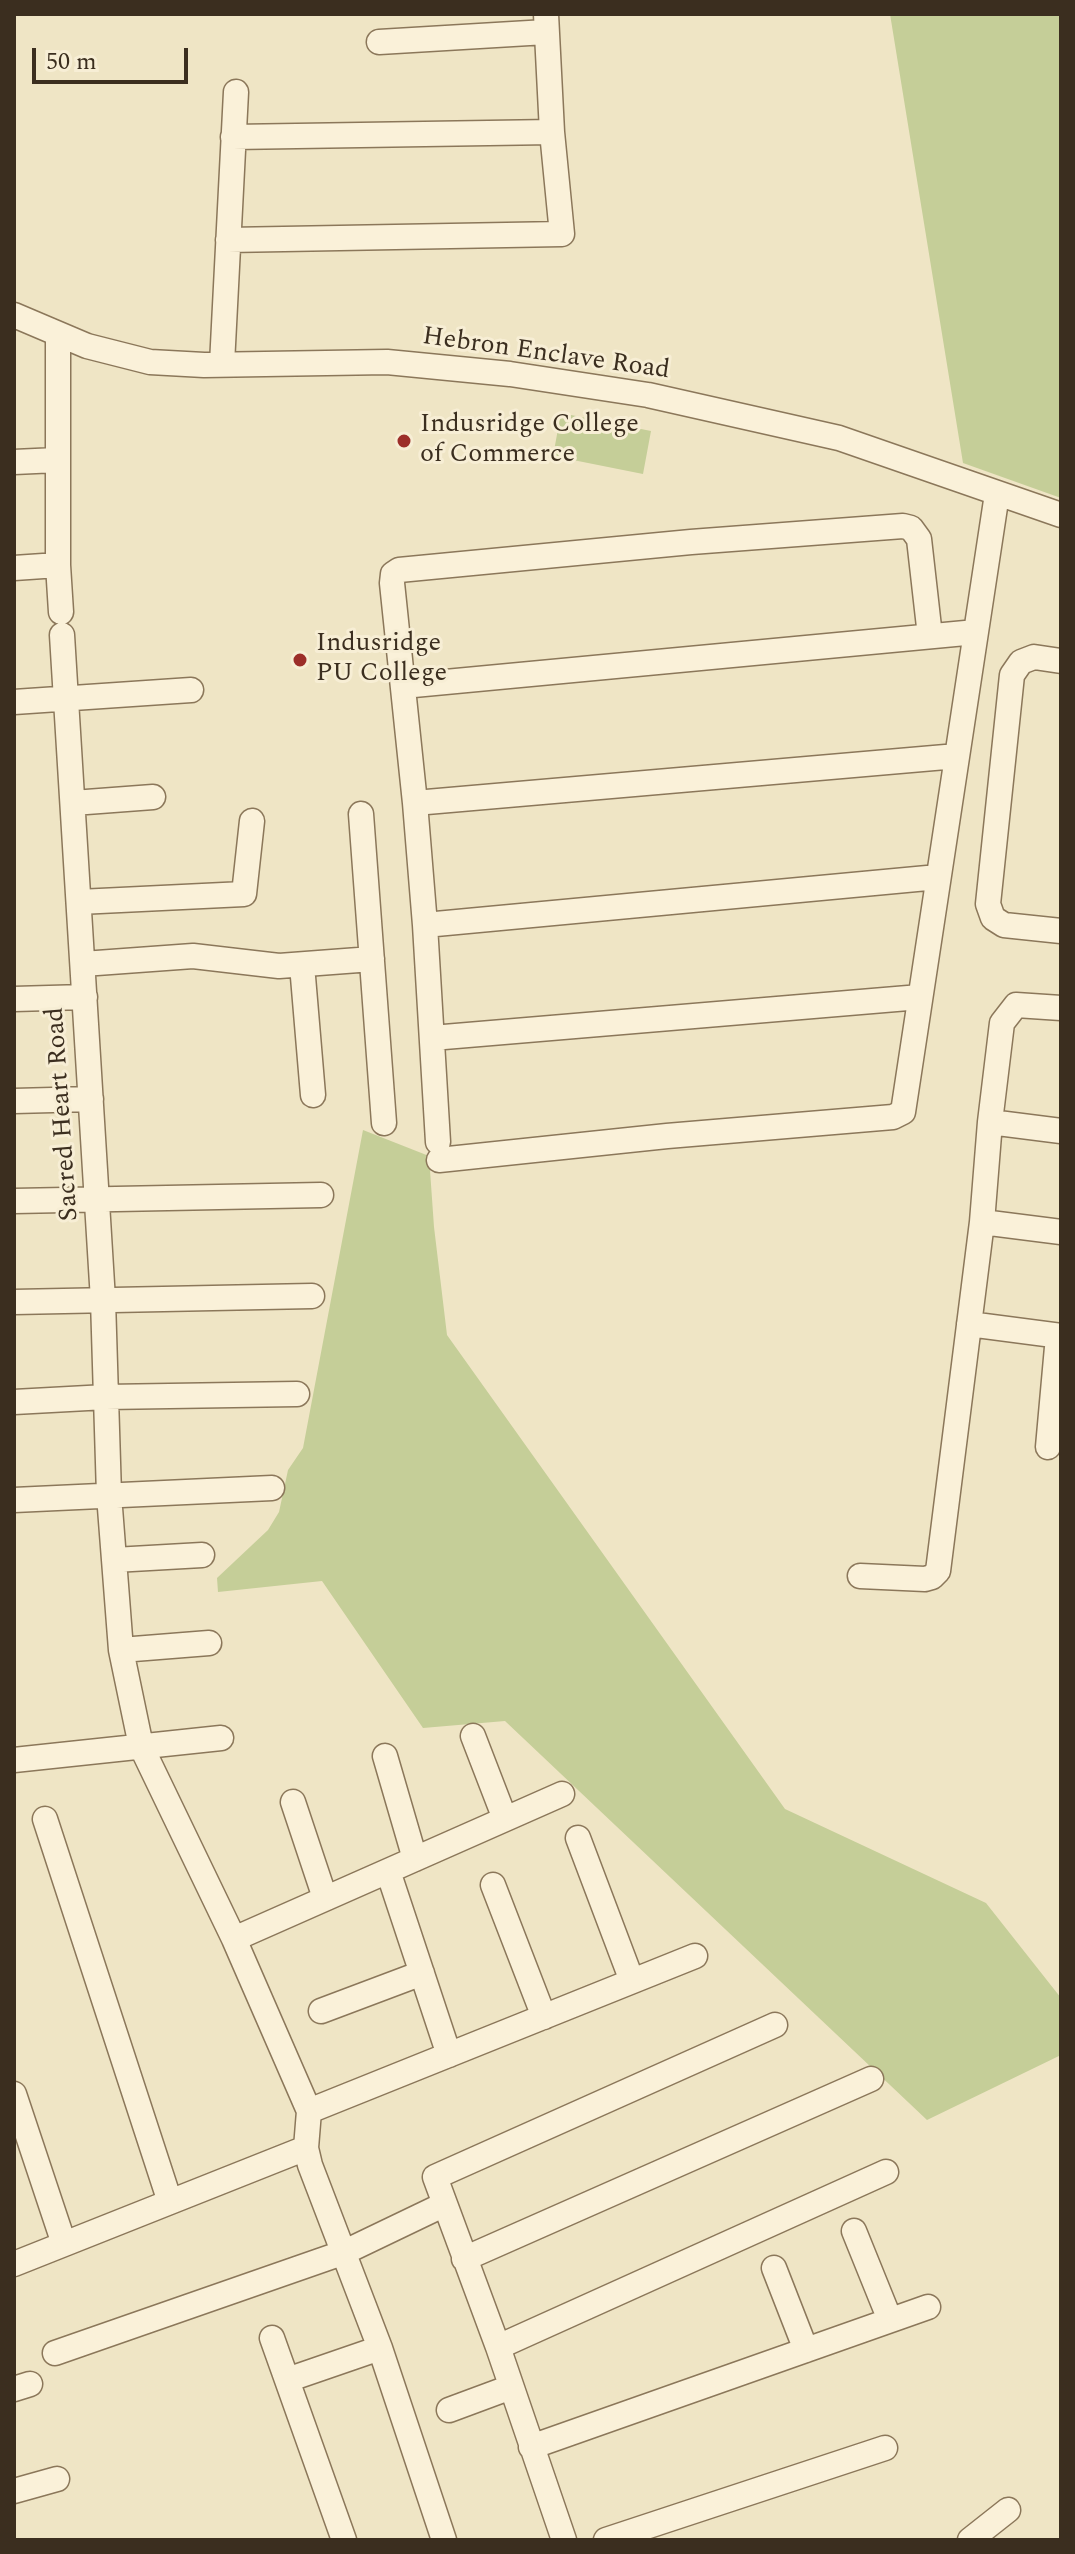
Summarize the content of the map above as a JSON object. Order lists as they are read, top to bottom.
{
  "streets": {
    "street": ["Hebron Enclave Road", "Sacred Heart Road"]
  },
  "crossings": [
    ["Hebron Enclave Road", "Sacred Heart Road"]
  ],
  "places": ["Indusridge College of Commerce", "Indusridge PU College"],
  "scale_bar": "50 m"
}
